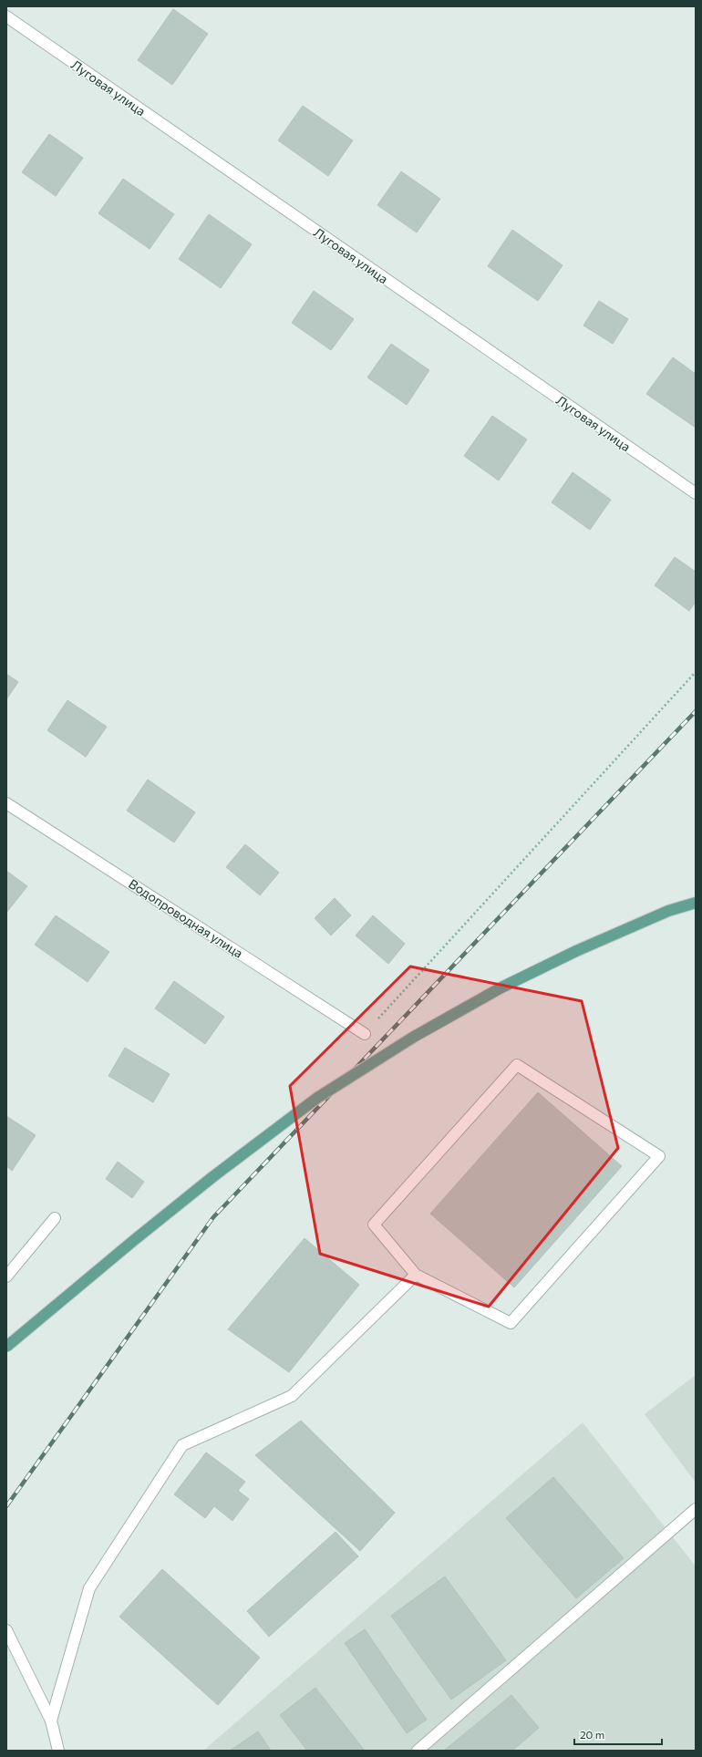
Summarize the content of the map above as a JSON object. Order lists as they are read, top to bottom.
{
  "streets": {
    "street": ["Луговая улица", "Водопроводная улица"]
  },
  "scale_bar": "20 m"
}
